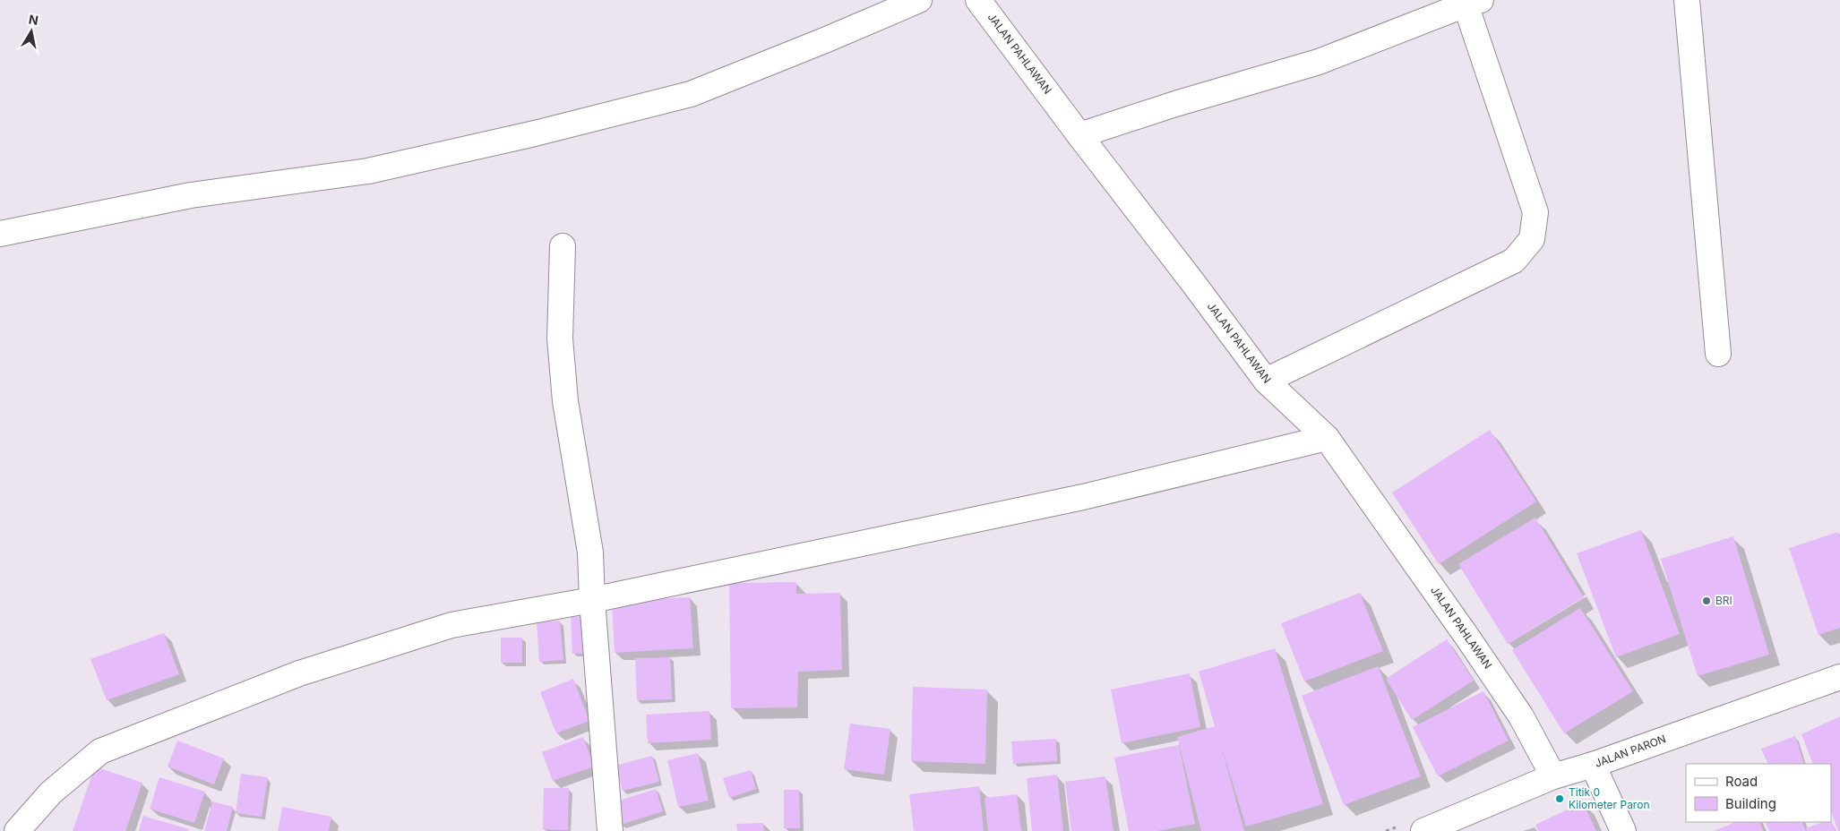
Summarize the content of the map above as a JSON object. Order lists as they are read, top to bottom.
{
  "streets": {
    "street": ["JALAN PAHLAWAN", "JALAN PARON"]
  },
  "crossings": [
    ["JALAN PAHLAWAN", "JALAN PARON"]
  ],
  "places": ["BRI", "Titik 0 Kilometer Paron"],
  "legend": ["Road", "Building"],
  "north": "top"
}
